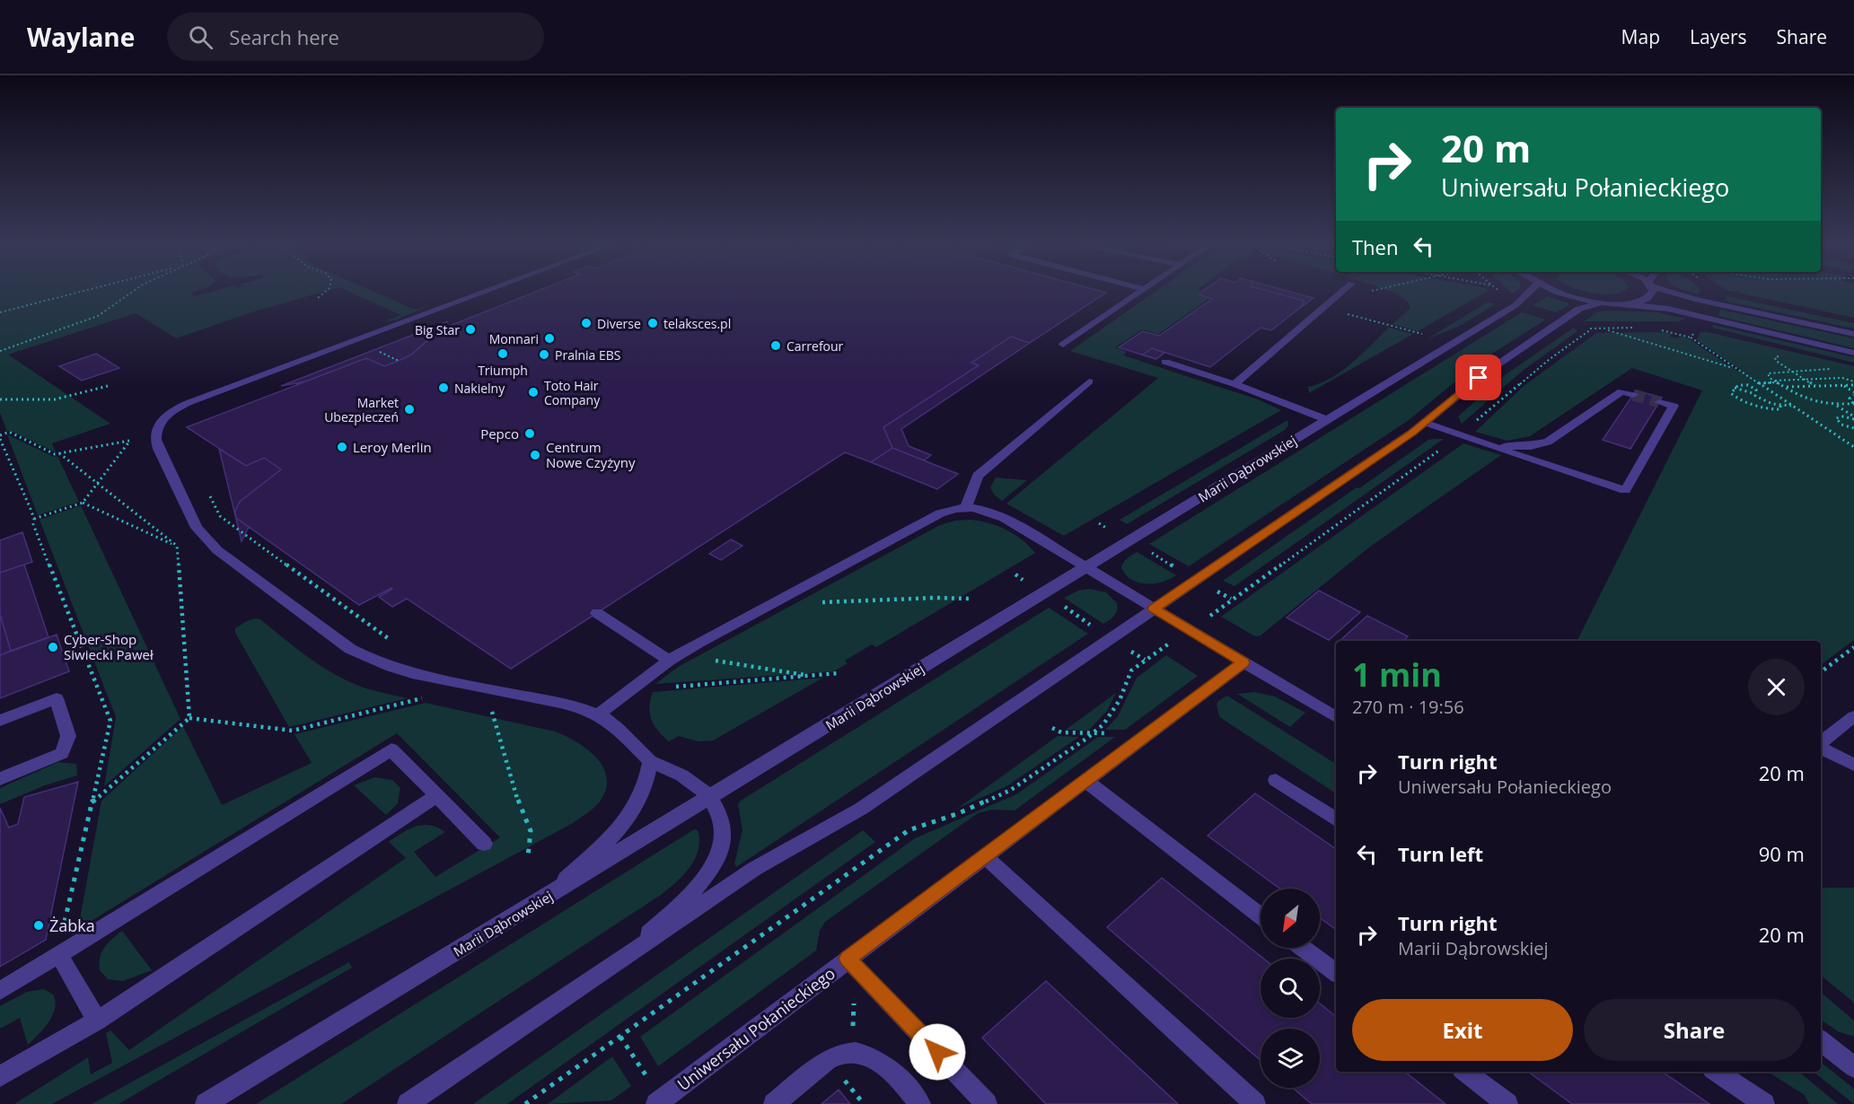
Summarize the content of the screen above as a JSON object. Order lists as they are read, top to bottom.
{
  "streets": {
    "street": ["Marii Dąbrowskiej", "Uniwersału Połanieckiego"]
  },
  "places": [
    "Diverse",
    "telaksces.pl",
    "Big Star",
    "Monnari",
    "Carrefour",
    "Triumph",
    "Pralnia EBS",
    "Nakielny",
    "Toto Hair Company",
    "Market Ubezpieczeń",
    "Pepco",
    "Leroy Merlin",
    "Centrum Nowe Czyżyny",
    "Cyber-Shop Siwiecki Paweł",
    "Żabka"
  ],
  "north": "bottom left",
  "page": {
    "header": "Waylane",
    "search": "Search here",
    "nav": ["Map", "Layers", "Share"],
    "turn": ["20 m", "Uniwersału Połanieckiego"],
    "then": "Then",
    "heading": ["1 min", "270 m · 19:56"],
    "list": [
      {
        "name": "Turn right",
        "note": "Uniwersału Połanieckiego",
        "value": "20 m"
      },
      {
        "name": "Turn left",
        "value": "90 m"
      },
      {
        "name": "Turn right",
        "note": "Marii Dąbrowskiej",
        "value": "20 m"
      }
    ],
    "buttons": ["Exit", "Share"]
  }
}
